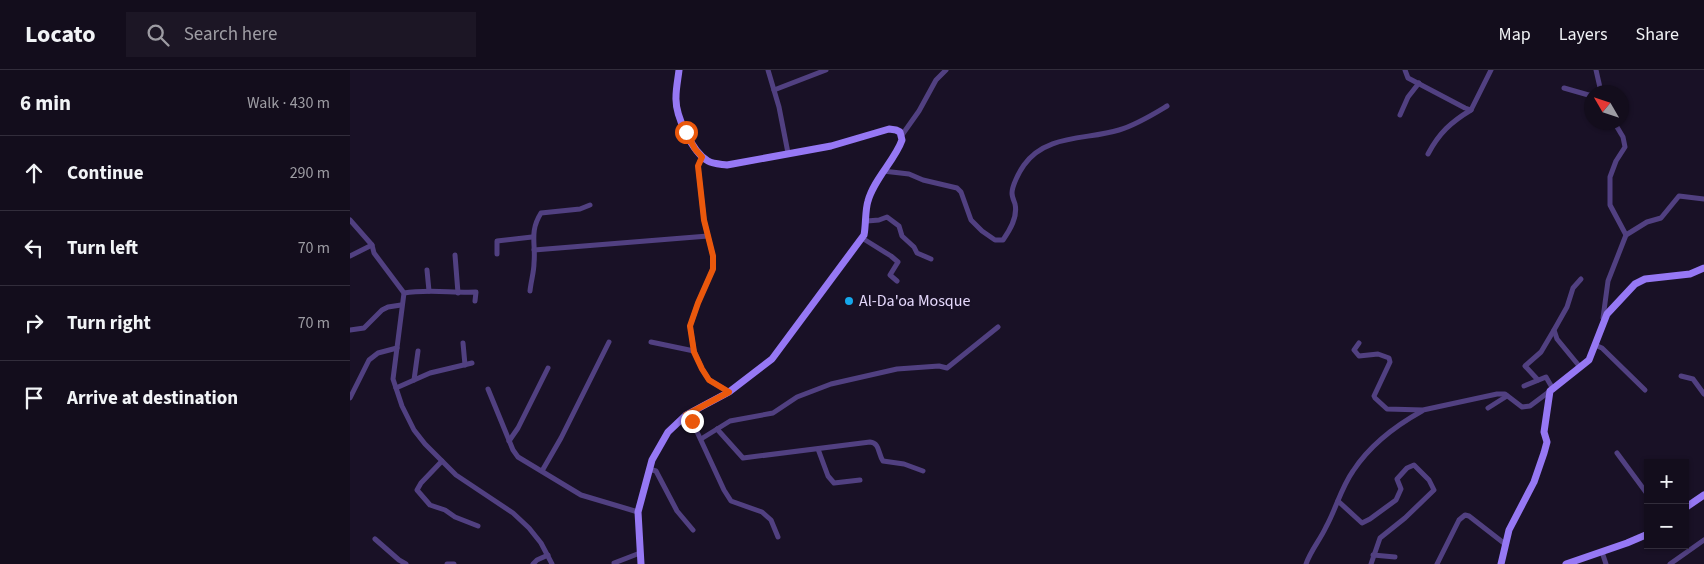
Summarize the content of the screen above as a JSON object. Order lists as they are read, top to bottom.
{
  "places": ["Al-Da'oa Mosque"],
  "north": "top left",
  "page": {
    "header": "Locato",
    "search": "Search here",
    "nav": ["Map", "Layers", "Share"],
    "heading": ["6 min", "Walk · 430 m"],
    "list": [
      ["Continue", "290 m"],
      ["Turn left", "70 m"],
      ["Turn right", "70 m"],
      "Arrive at destination"
    ],
    "map_buttons": ["+", "−"]
  }
}
